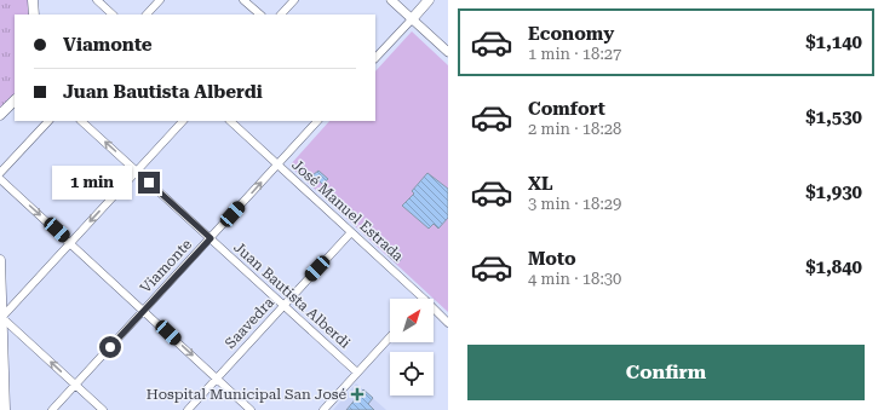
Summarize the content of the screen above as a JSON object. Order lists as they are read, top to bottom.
{
  "streets": {
    "street": [
      "José Manuel Estrada",
      "Viamonte",
      "Juan Bautista Alberdi",
      "Saavedra"
    ]
  },
  "crossings": [
    ["José Manuel Estrada", "Viamonte"],
    ["José Manuel Estrada", "Saavedra"],
    ["Viamonte", "Juan Bautista Alberdi"],
    ["Juan Bautista Alberdi", "Saavedra"]
  ],
  "places": {
    "health": ["Hospital Municipal San José"]
  },
  "north": "top right",
  "page": {
    "list": [
      {
        "name": "Economy",
        "note": "1 min · 18:27",
        "value": "$1,140"
      },
      {
        "name": "Comfort",
        "note": "2 min · 18:28",
        "value": "$1,530"
      },
      {
        "name": "XL",
        "note": "3 min · 18:29",
        "value": "$1,930"
      },
      {
        "name": "Moto",
        "note": "4 min · 18:30",
        "value": "$1,840"
      }
    ],
    "banner": ["Viamonte", "Juan Bautista Alberdi"],
    "bubble": "1 min",
    "buttons": "Confirm"
  }
}
